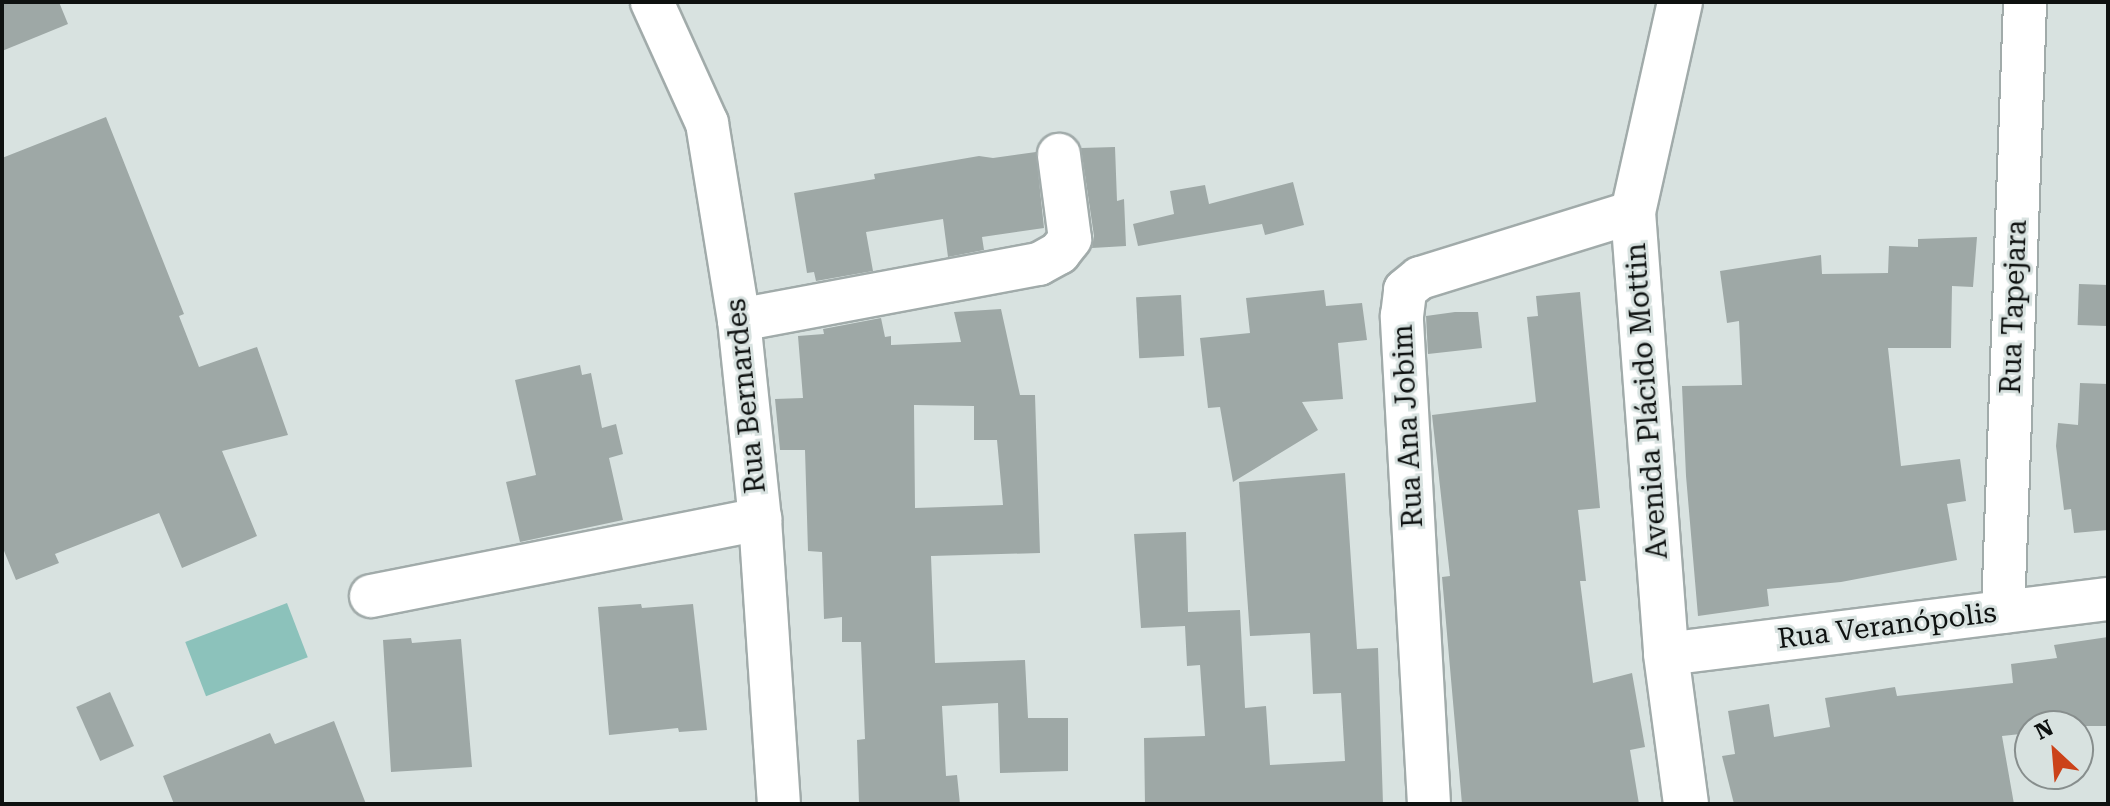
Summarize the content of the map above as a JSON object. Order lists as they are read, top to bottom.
{
  "streets": {
    "main road": ["Avenida Plácido Mottin"],
    "street": [
      "Rua Tapejara",
      "Rua Bernardes",
      "Rua Ana Jobim",
      "Rua Veranópolis"
    ]
  },
  "crossings": [
    ["Rua Tapejara", "Rua Veranópolis"],
    ["Avenida Plácido Mottin", "Rua Ana Jobim"],
    ["Avenida Plácido Mottin", "Rua Veranópolis"]
  ],
  "north": "top left"
}
